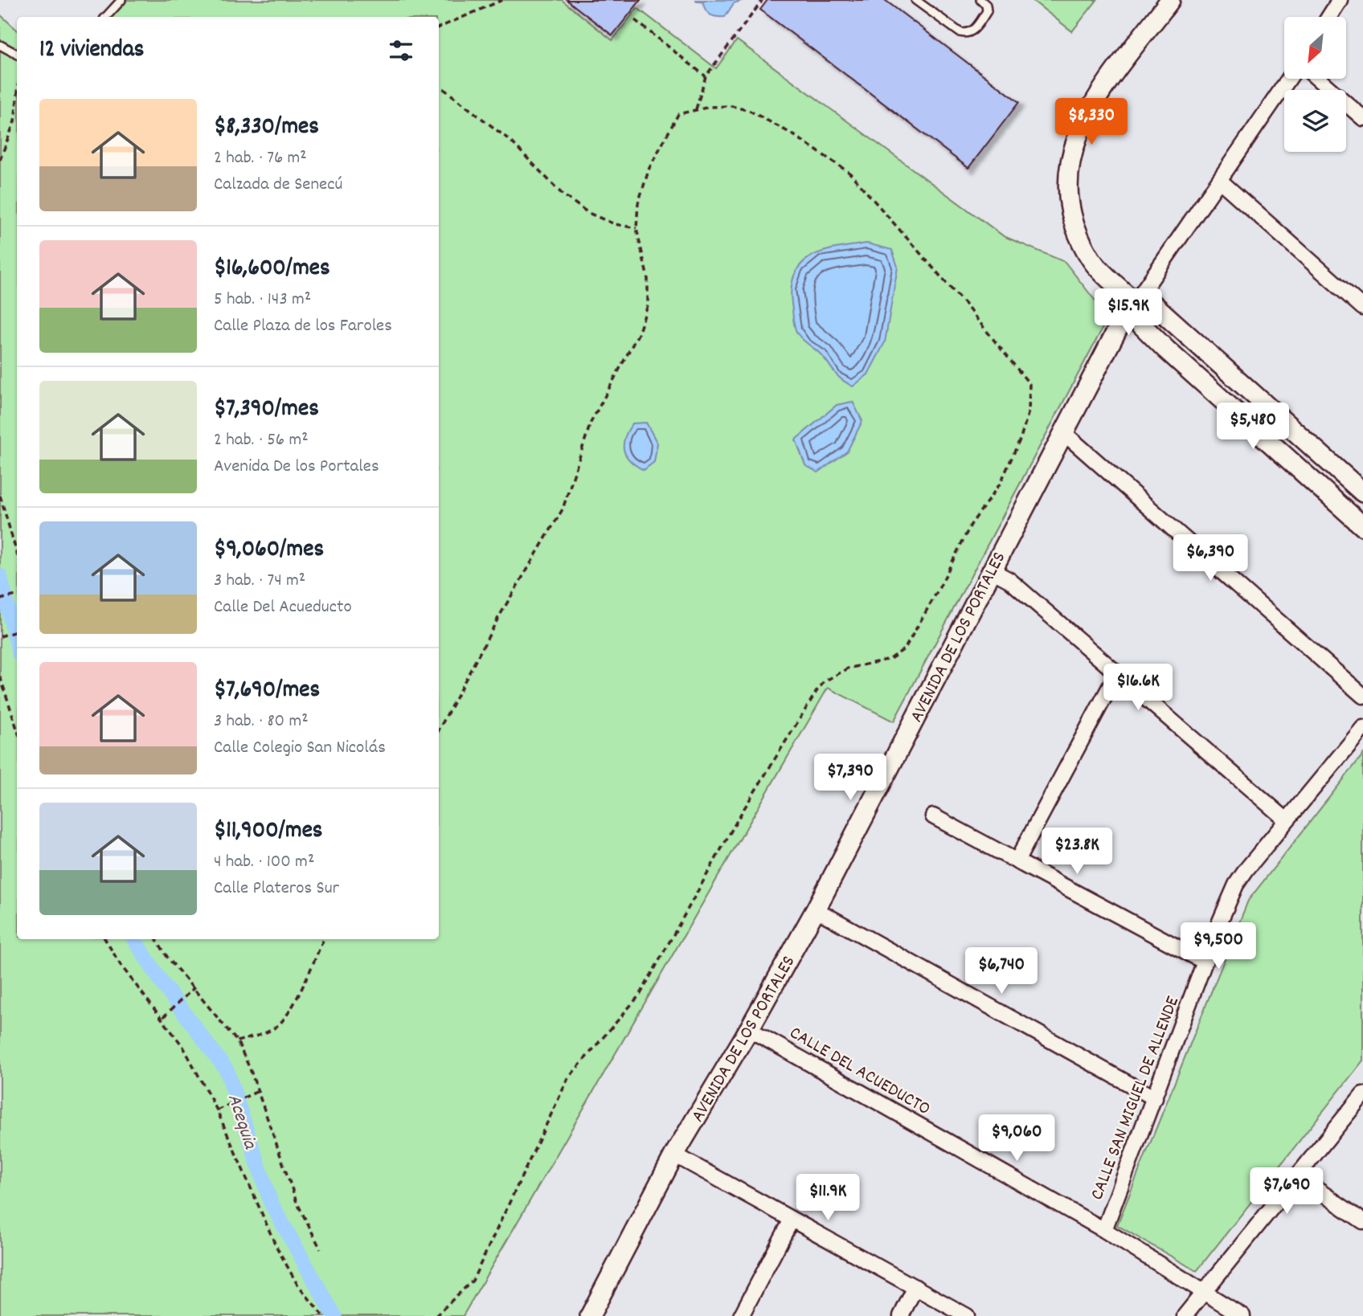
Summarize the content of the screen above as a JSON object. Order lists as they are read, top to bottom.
{
  "streets": {
    "street": ["AVENIDA DE LOS PORTALES", "CALLE DEL ACUEDUCTO", "CALLE SAN MIGUEL DE ALLENDE"]
  },
  "crossings": [
    ["AVENIDA DE LOS PORTALES", "CALLE DEL ACUEDUCTO"],
    ["CALLE DEL ACUEDUCTO", "CALLE SAN MIGUEL DE ALLENDE"]
  ],
  "water": ["Acequia"],
  "north": "bottom left",
  "page": {
    "heading": "12 viviendas",
    "list": [
      {
        "name": "$8,330/mes",
        "note": "2 hab. · 76 m² · Calzada de Senecú"
      },
      {
        "name": "$16,600/mes",
        "note": "5 hab. · 143 m² · Calle Plaza de los Faroles"
      },
      {
        "name": "$7,390/mes",
        "note": "2 hab. · 56 m² · Avenida De los Portales"
      },
      {
        "name": "$9,060/mes",
        "note": "3 hab. · 74 m² · Calle Del Acueducto"
      },
      {
        "name": "$7,690/mes",
        "note": "3 hab. · 80 m² · Calle Colegio San Nicolás"
      },
      {
        "name": "$11,900/mes",
        "note": "4 hab. · 100 m² · Calle Plateros Sur"
      }
    ],
    "price": [
      "$8,330",
      "$15.9K",
      "$5,480",
      "$6,390",
      "$16.6K",
      "$7,390",
      "$23.8K",
      "$9,500",
      "$6,740",
      "$9,060",
      "$7,690",
      "$11.9K"
    ]
  }
}
